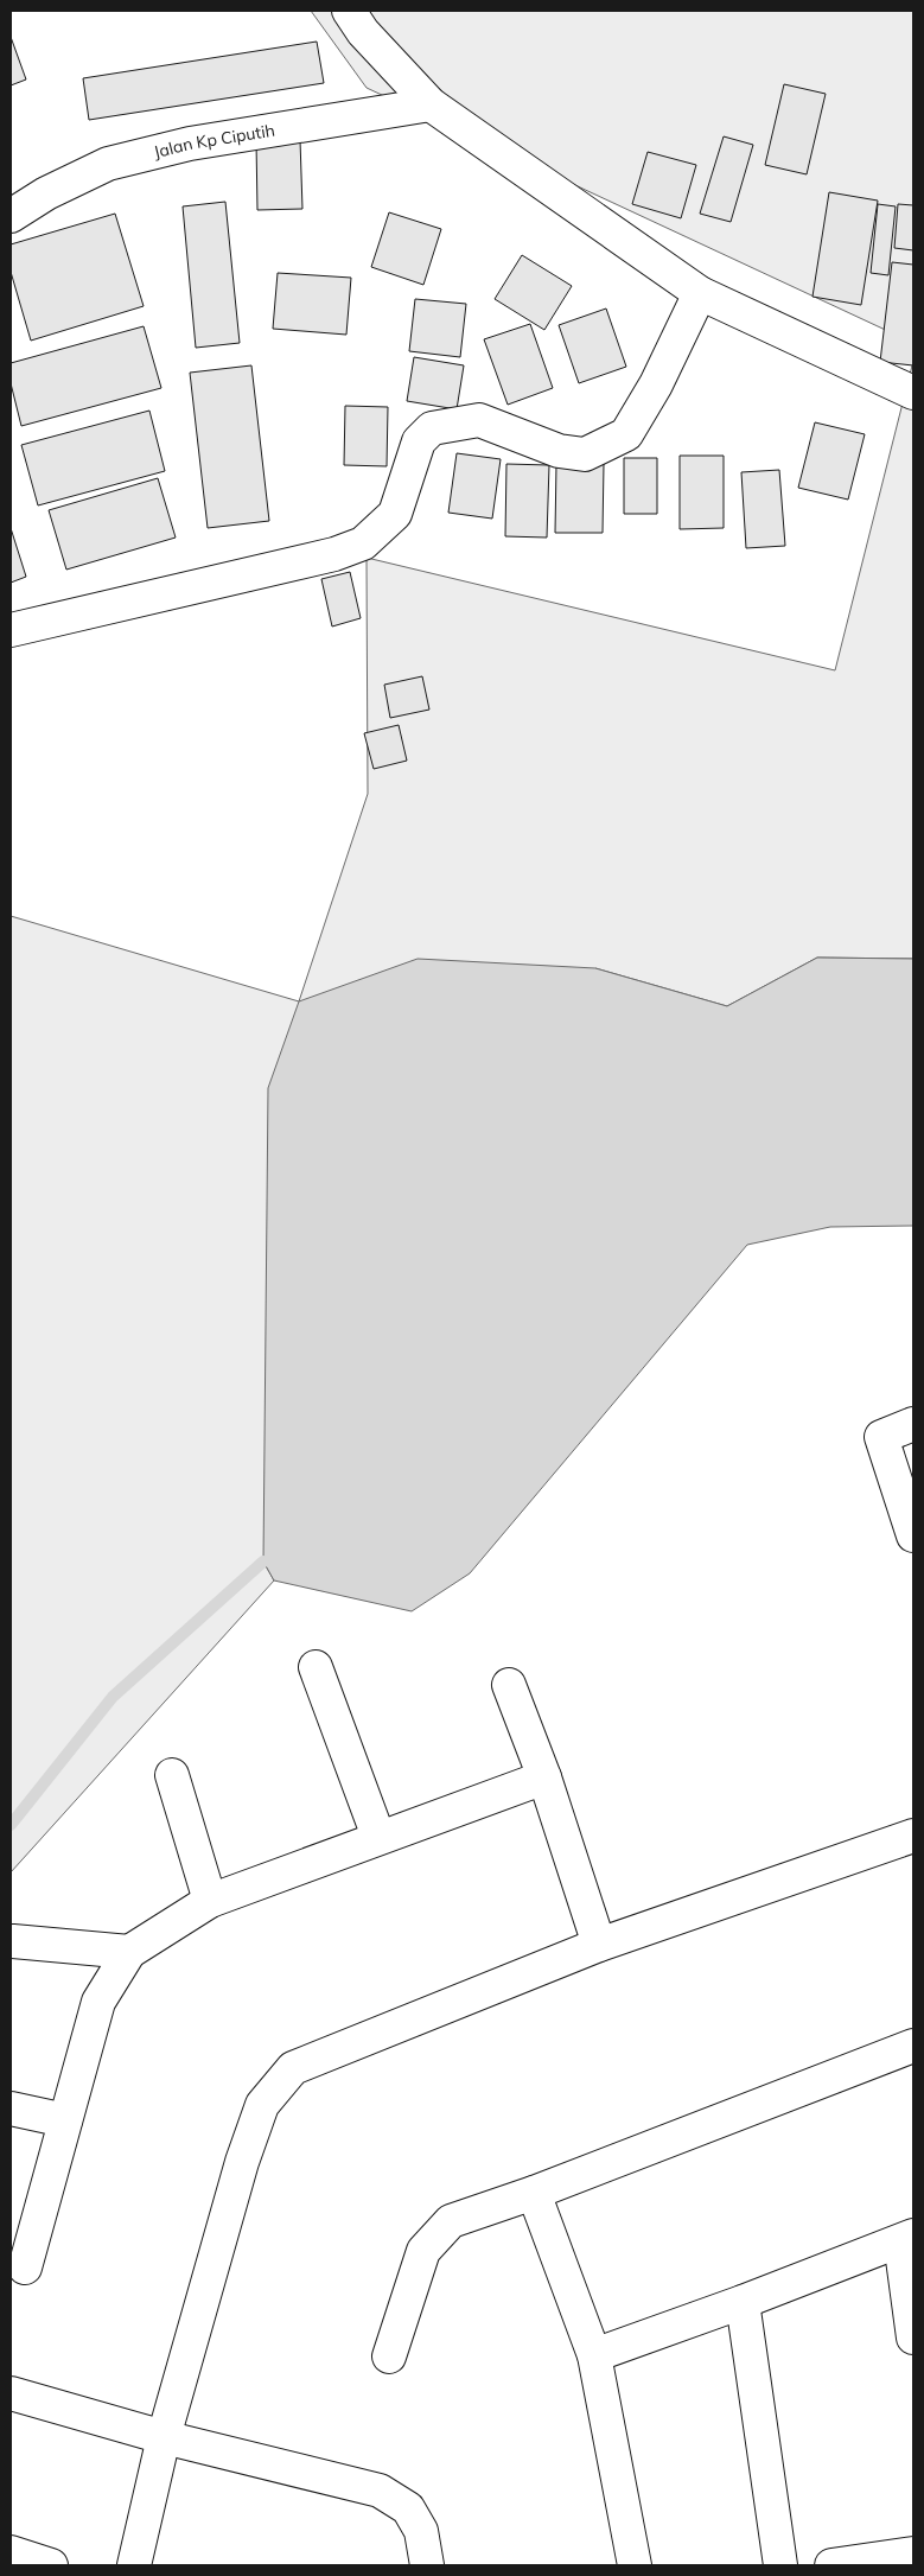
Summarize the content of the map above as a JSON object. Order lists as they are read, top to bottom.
{
  "streets": {
    "street": ["Jalan Kp Ciputih"]
  }
}
